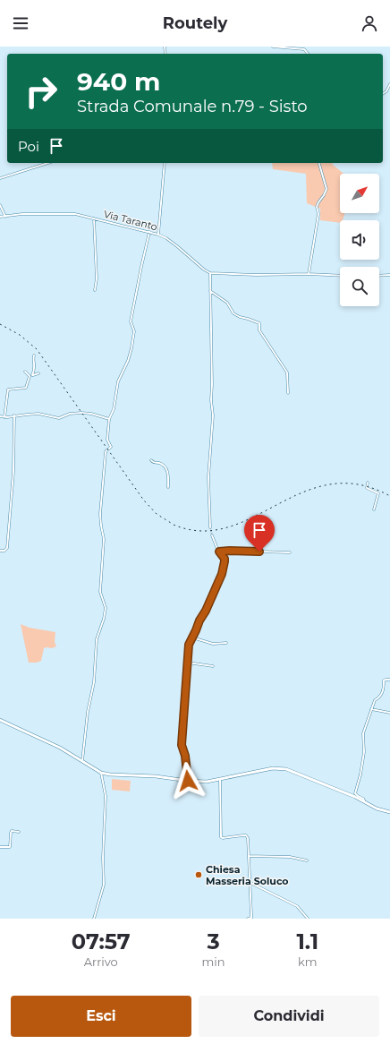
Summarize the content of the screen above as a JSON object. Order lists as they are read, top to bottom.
{
  "streets": {
    "street": ["Via Taranto"]
  },
  "places": ["Chiesa Masseria Soluco"],
  "north": "top right",
  "page": {
    "header": "Routely",
    "turn": ["940 m", "Strada Comunale n.79 - Sisto"],
    "then": "Poi",
    "eta": [
      "07:57",
      "Arrivo",
      "3",
      "min",
      "1.1",
      "km"
    ],
    "buttons": ["Esci", "Condividi"]
  }
}
